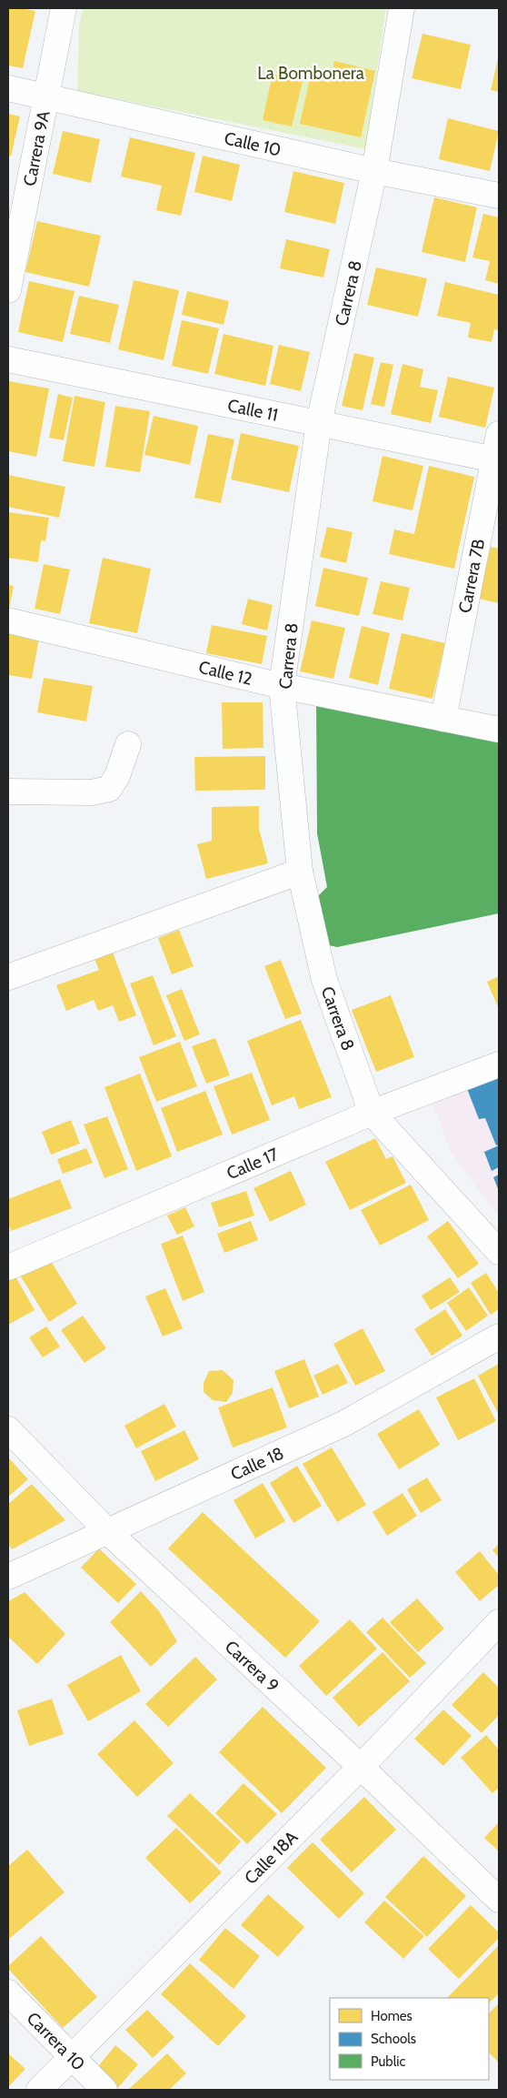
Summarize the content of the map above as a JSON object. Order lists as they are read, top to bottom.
{
  "streets": {
    "street": [
      "Calle 10",
      "Carrera 9A",
      "Carrera 8",
      "Calle 11",
      "Carrera 7B",
      "Calle 12",
      "Calle 17",
      "Calle 18",
      "Carrera 9",
      "Calle 18A",
      "Carrera 10"
    ]
  },
  "crossings": [
    ["Calle 10", "Carrera 9A"],
    ["Calle 10", "Carrera 8"],
    ["Carrera 8", "Calle 11"],
    ["Carrera 8", "Calle 12"],
    ["Carrera 8", "Calle 17"],
    ["Calle 11", "Carrera 7B"],
    ["Carrera 7B", "Calle 12"],
    ["Calle 18", "Carrera 9"],
    ["Carrera 9", "Calle 18A"],
    ["Calle 18A", "Carrera 10"]
  ],
  "parks": ["La Bombonera"],
  "legend": ["Homes", "Schools", "Public"]
}
